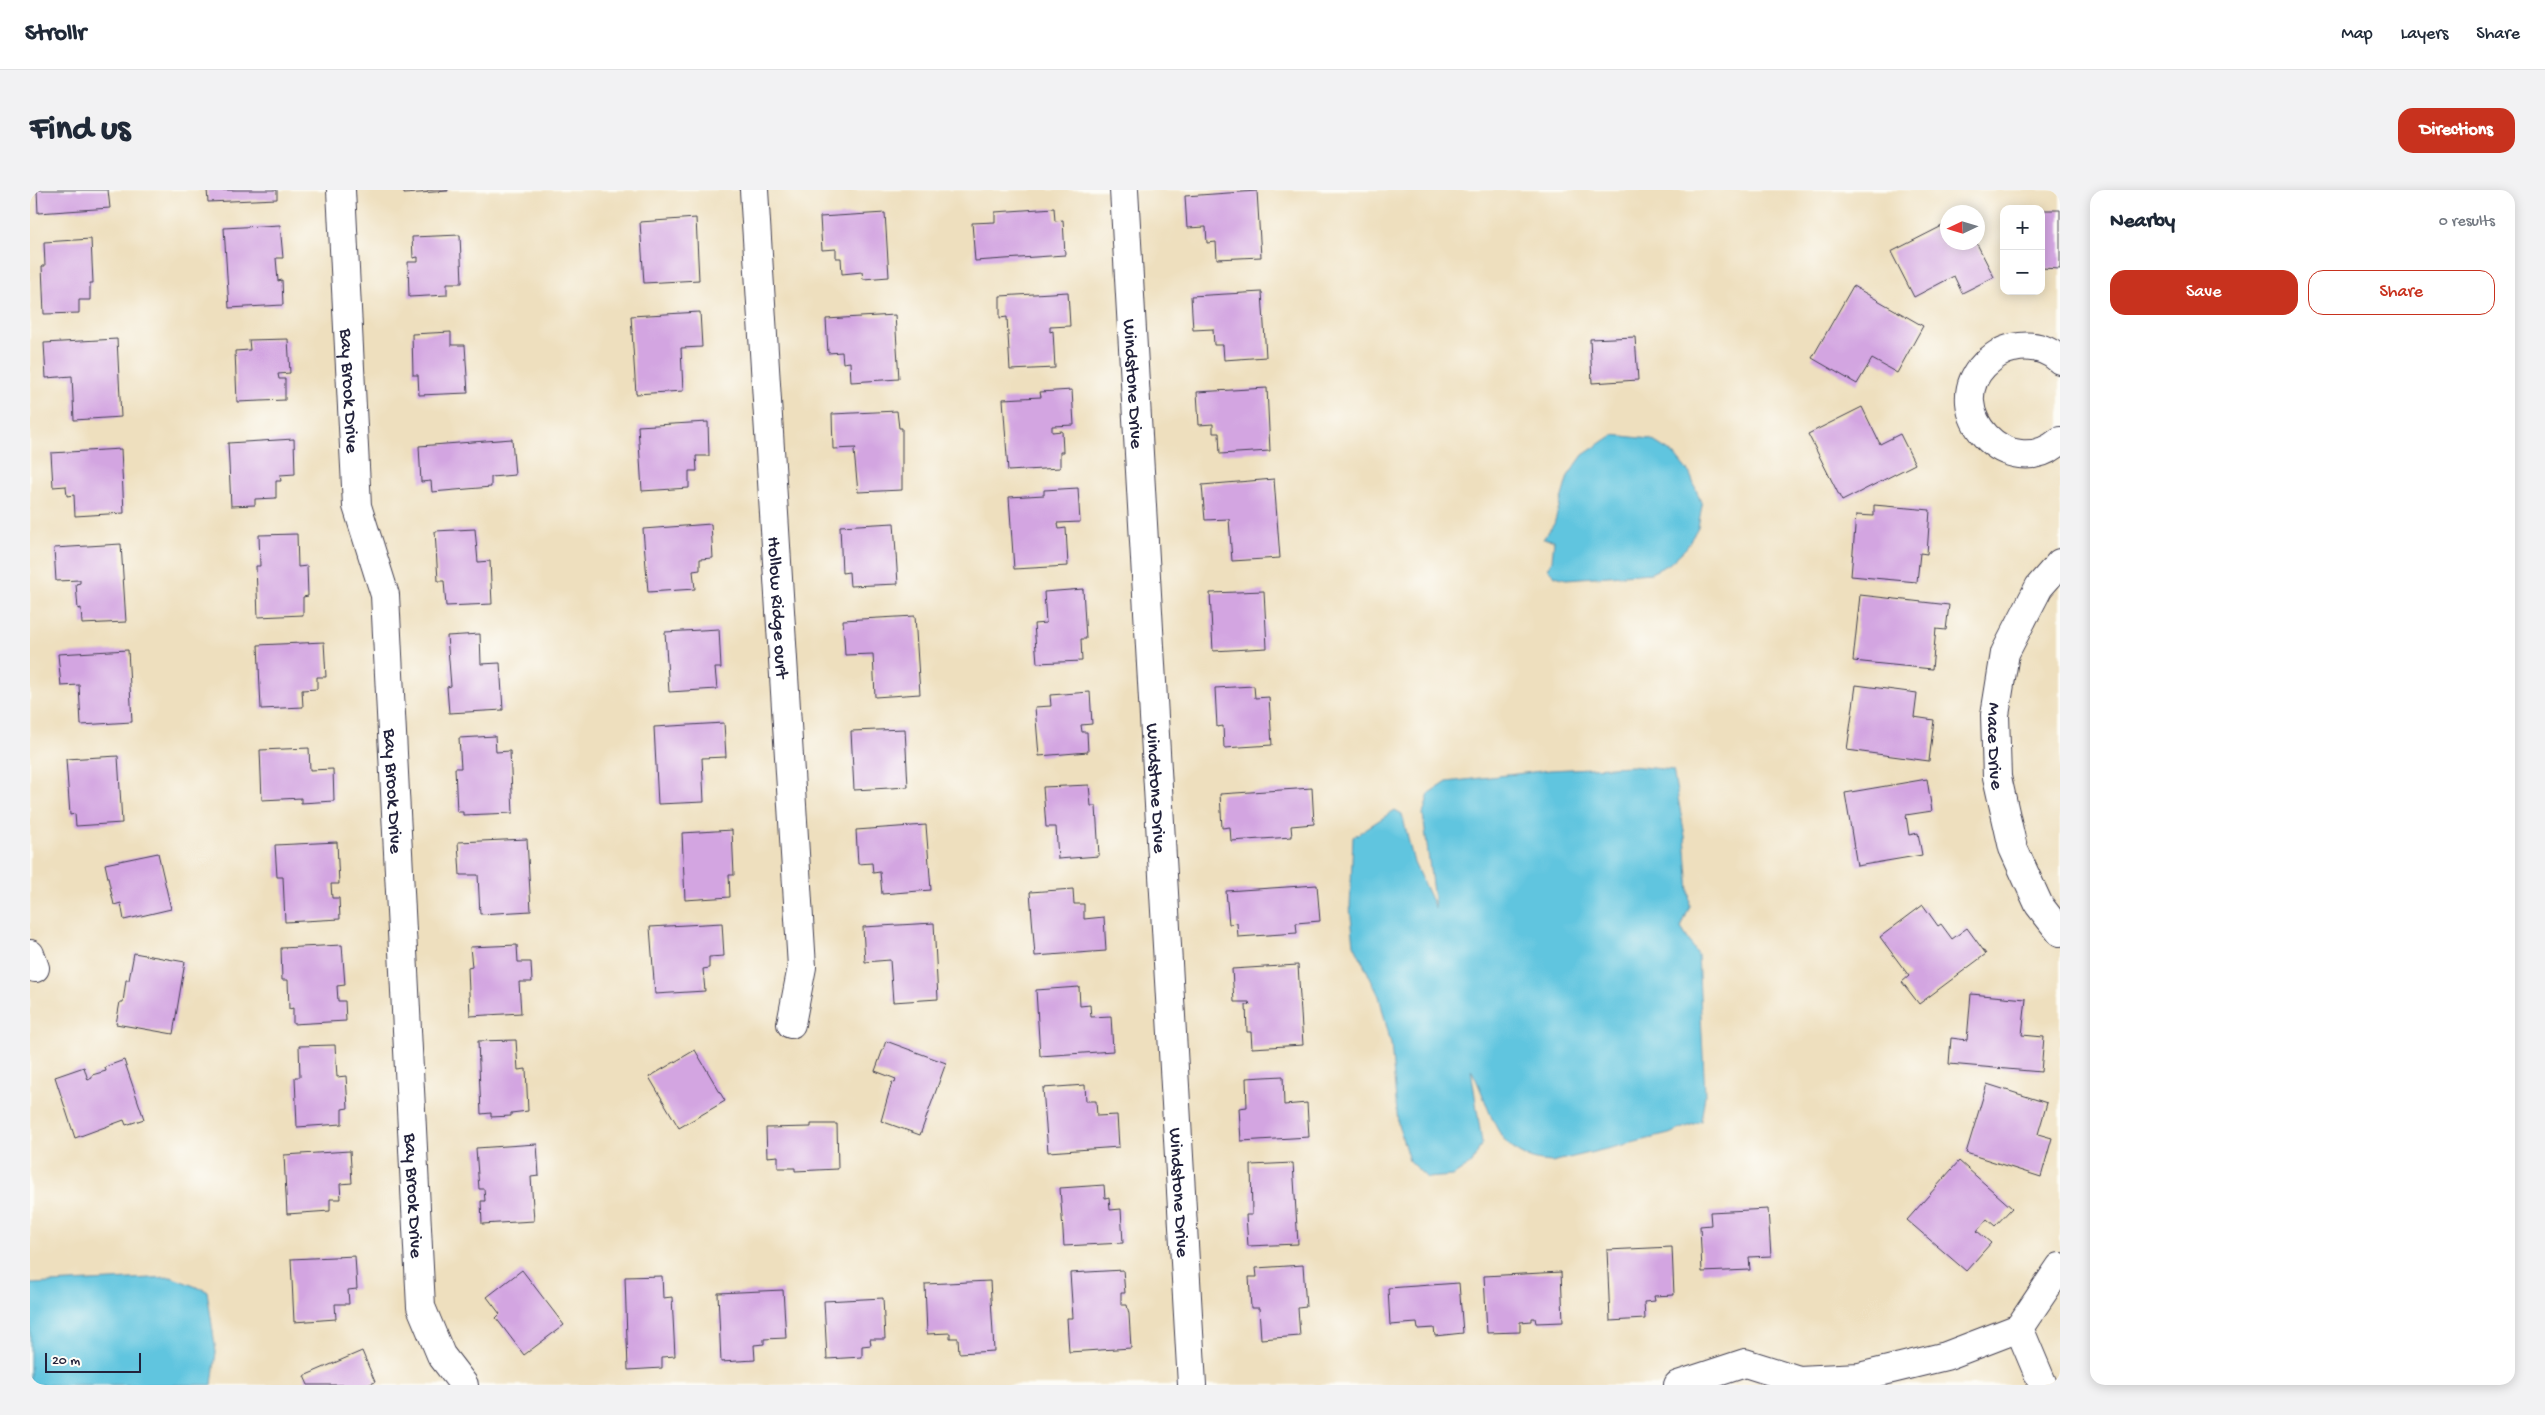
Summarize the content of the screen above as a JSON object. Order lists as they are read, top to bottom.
{
  "streets": {
    "street": [
      "Windstone Drive",
      "Bay Brook Drive",
      "Hollow Ridge ourt",
      "Mace Drive"
    ]
  },
  "scale_bar": "20 m",
  "north": "left",
  "page": {
    "header": "Strollr",
    "nav": ["Map", "Layers", "Share"],
    "buttons": [
      "Directions",
      ["Save", "Share"]
    ],
    "title": "Find us",
    "heading": ["Nearby", "0 results"],
    "map_buttons": ["+", "−"],
    "scale": "20 m"
  }
}
